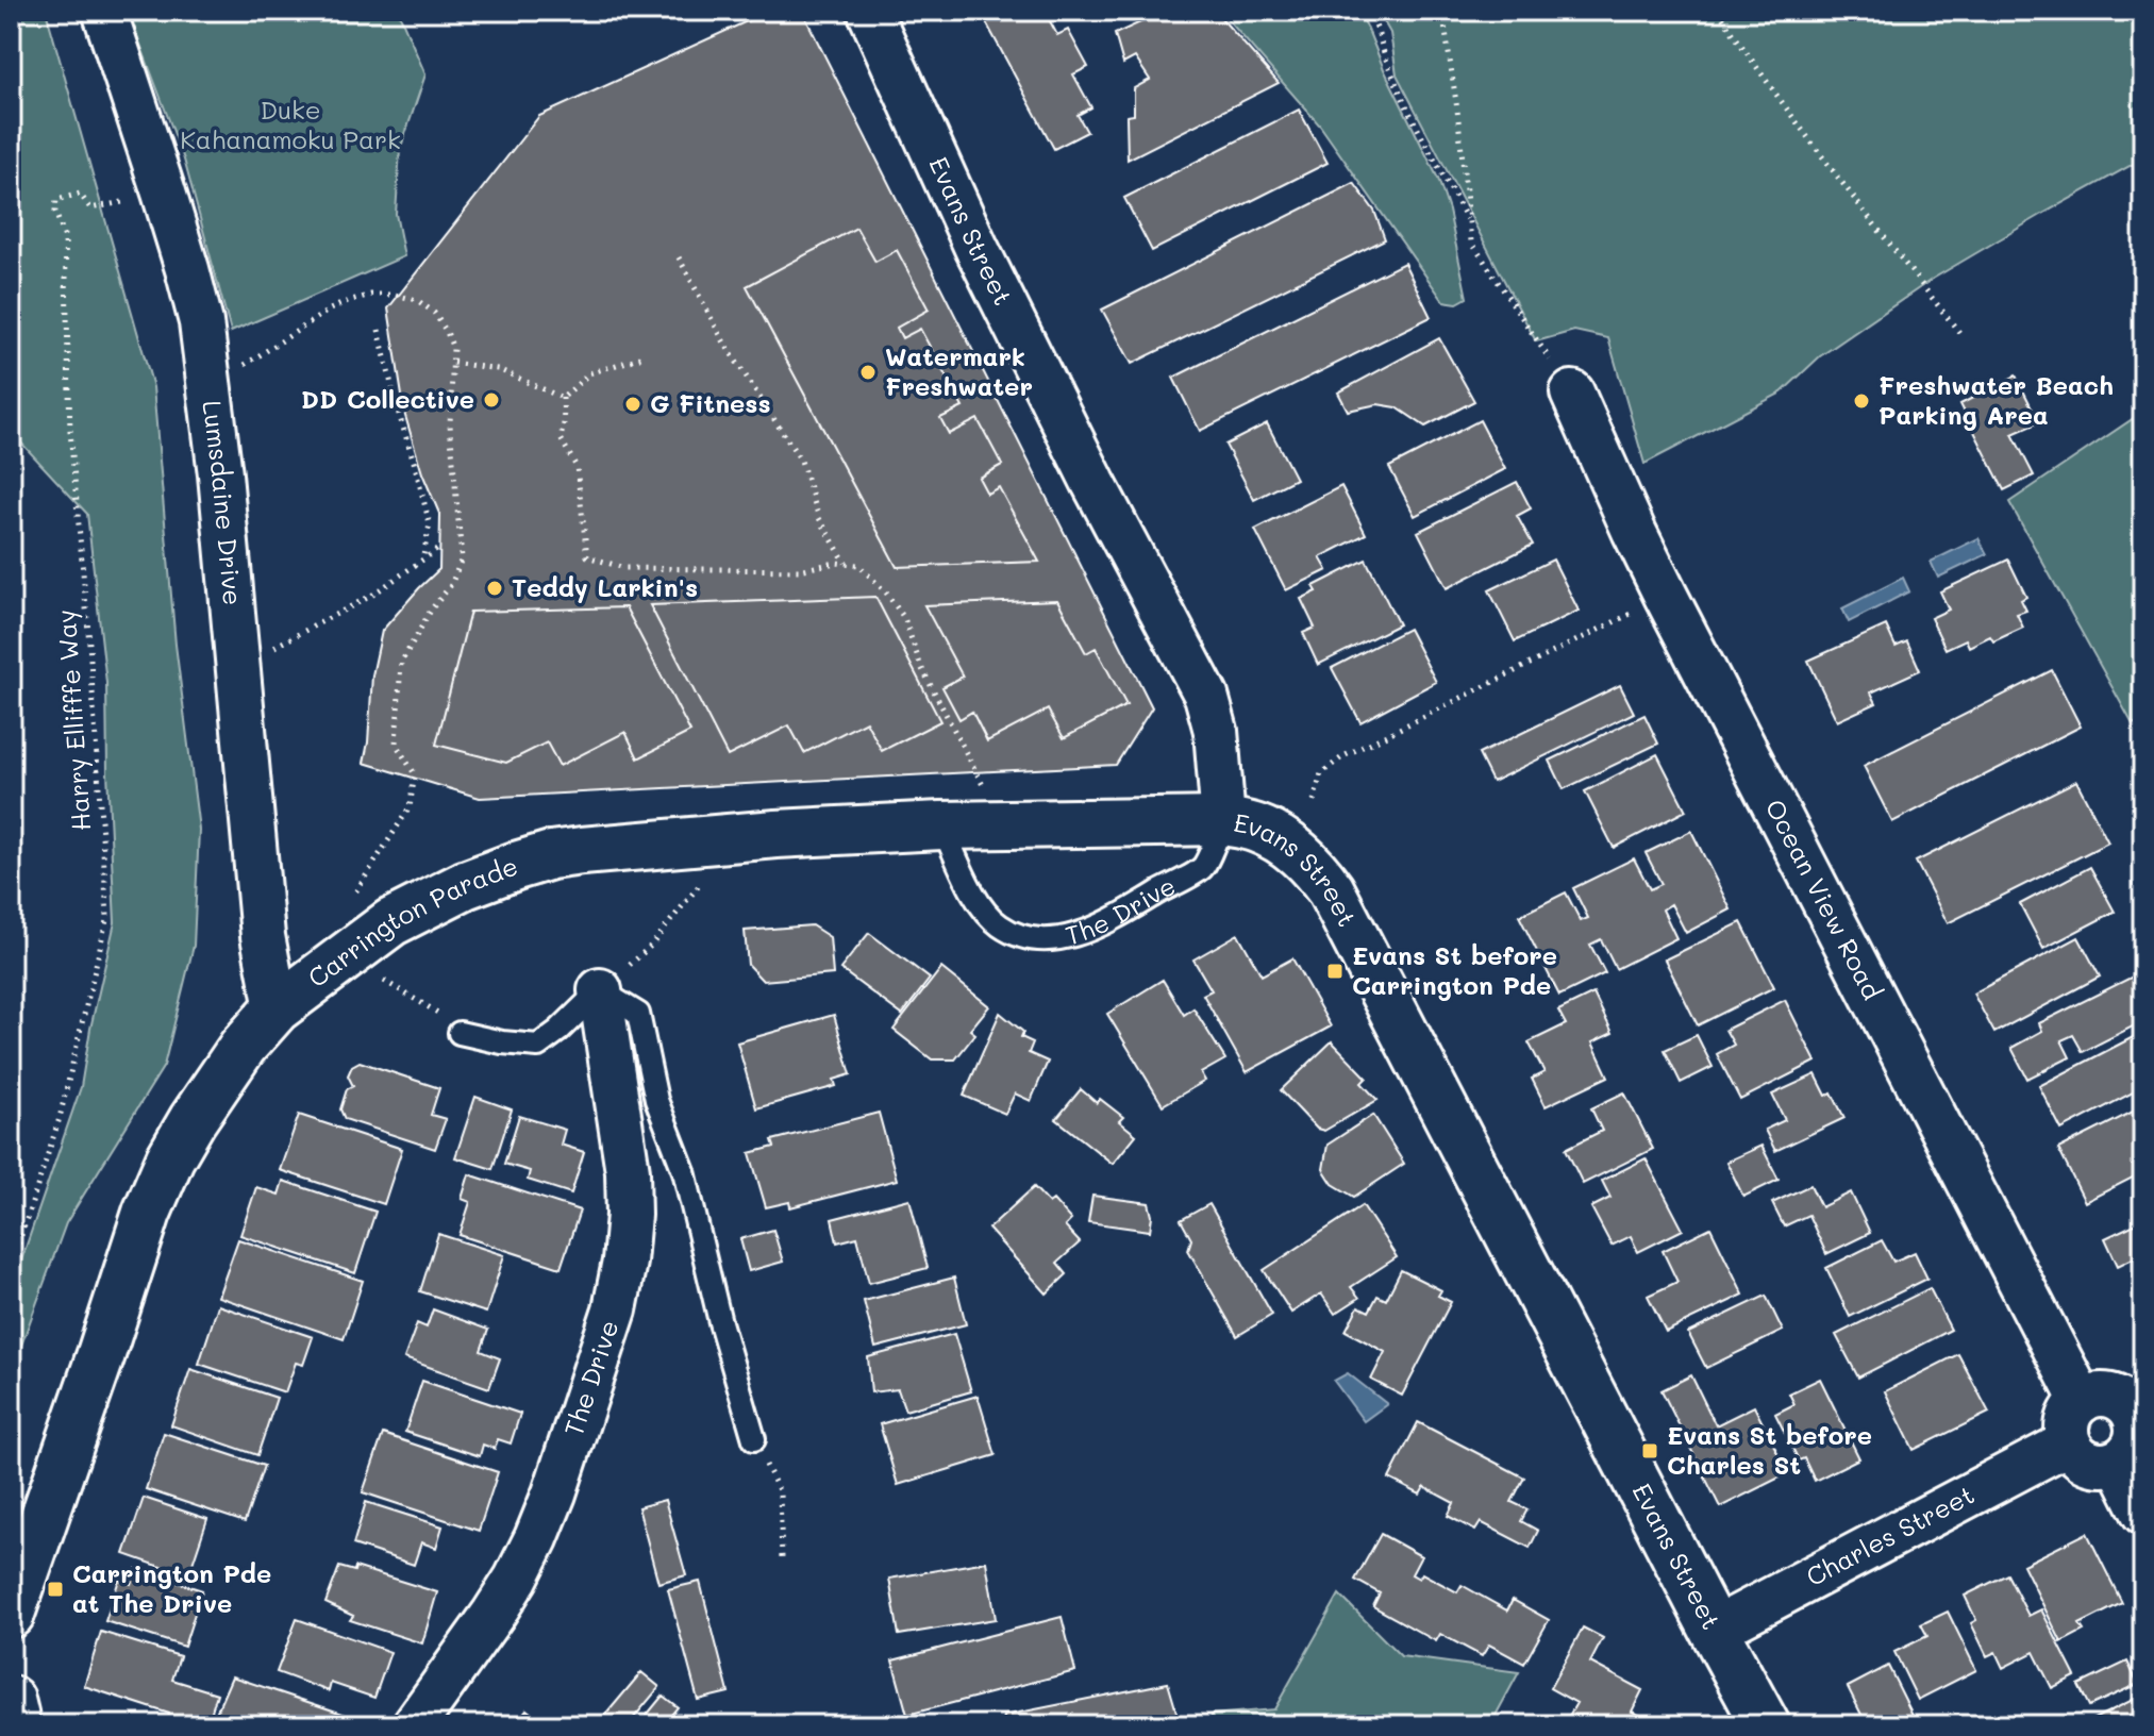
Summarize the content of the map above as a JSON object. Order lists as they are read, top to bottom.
{
  "streets": {
    "street": [
      "Evans Street",
      "Lumsdaine Drive",
      "Ocean View Road",
      "The Drive",
      "Carrington Parade",
      "Charles Street"
    ],
    "path": ["Harry Ellifffe Way"]
  },
  "crossings": [
    ["Evans Street", "The Drive"],
    ["Evans Street", "Carrington Parade"],
    ["Evans Street", "Charles Street"],
    ["Lumsdaine Drive", "Carrington Parade"],
    ["Ocean View Road", "Charles Street"],
    ["The Drive", "Carrington Parade"]
  ],
  "parks": ["Duke Kahanamoku Park"],
  "places": {
    "other": [
      "Watermark Freshwater",
      "DD Collective",
      "Freshwater Beach Parking Area",
      "G Fitness",
      "Teddy Larkin's"
    ],
    "transit": ["Evans St before Carrington Pde", "Evans St before Charles St", "Carrington Pde at The Drive"]
  }
}
